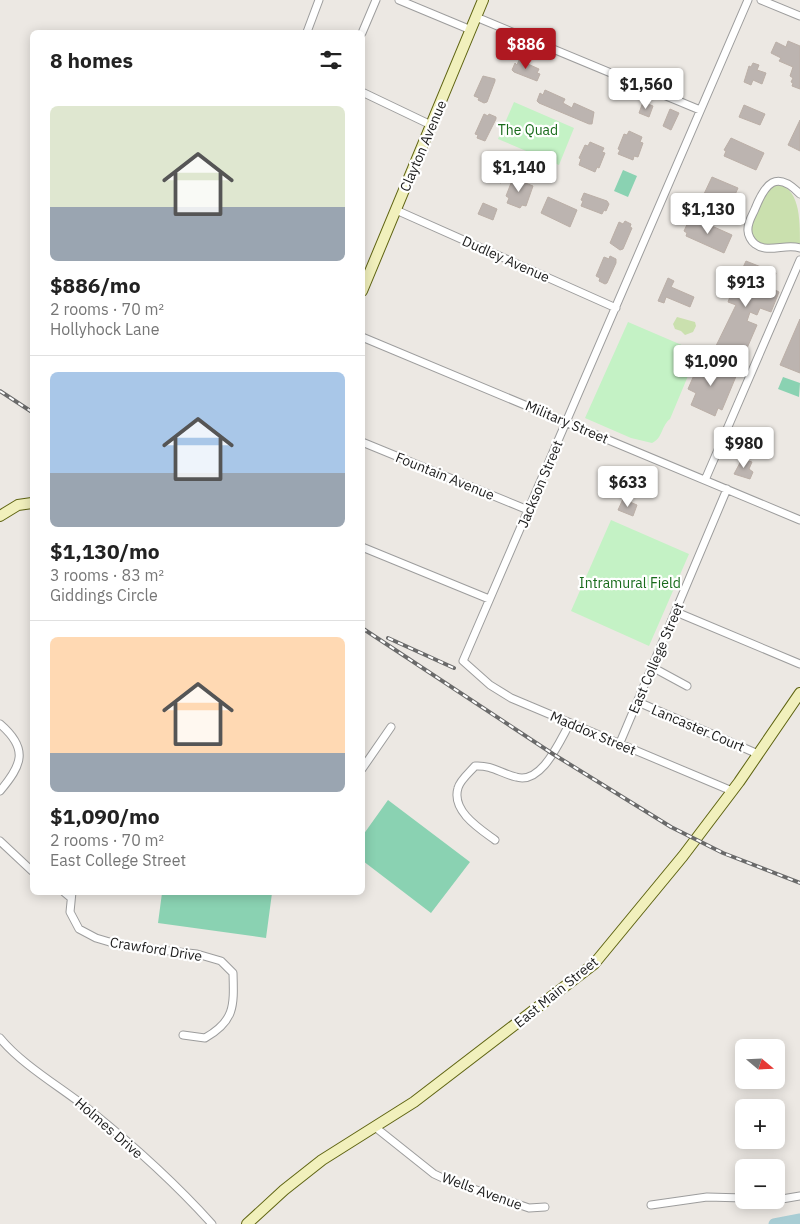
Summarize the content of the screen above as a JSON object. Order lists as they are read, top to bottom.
{
  "streets": {
    "street": [
      "Clayton Avenue",
      "Dudley Avenue",
      "Military Street",
      "Fountain Avenue",
      "Jackson Street",
      "East College Street",
      "Lancaster Court",
      "Maddox Street",
      "Crawford Drive",
      "East Main Street",
      "Holmes Drive",
      "Wells Avenue"
    ]
  },
  "crossings": [
    ["Clayton Avenue", "Dudley Avenue"],
    ["Dudley Avenue", "Jackson Street"],
    ["Military Street", "Jackson Street"],
    ["Military Street", "East College Street"],
    ["Fountain Avenue", "Jackson Street"],
    ["Jackson Street", "Maddox Street"],
    ["East College Street", "Lancaster Court"],
    ["East College Street", "Maddox Street"],
    ["Lancaster Court", "East Main Street"],
    ["Maddox Street", "East Main Street"],
    ["East Main Street", "Wells Avenue"]
  ],
  "parks": ["The Quad", "Intramural Field"],
  "north": "right",
  "page": {
    "price": [
      "$886",
      "$1,560",
      "$1,140",
      "$1,130",
      "$913",
      "$1,090",
      "$980",
      "$633"
    ],
    "heading": "8 homes",
    "list": [
      {
        "name": "$886/mo",
        "note": "2 rooms · 70 m² · Hollyhock Lane"
      },
      {
        "name": "$1,130/mo",
        "note": "3 rooms · 83 m² · Giddings Circle"
      },
      {
        "name": "$1,090/mo",
        "note": "2 rooms · 70 m² · East College Street"
      }
    ],
    "map_buttons": ["+", "−"]
  }
}
